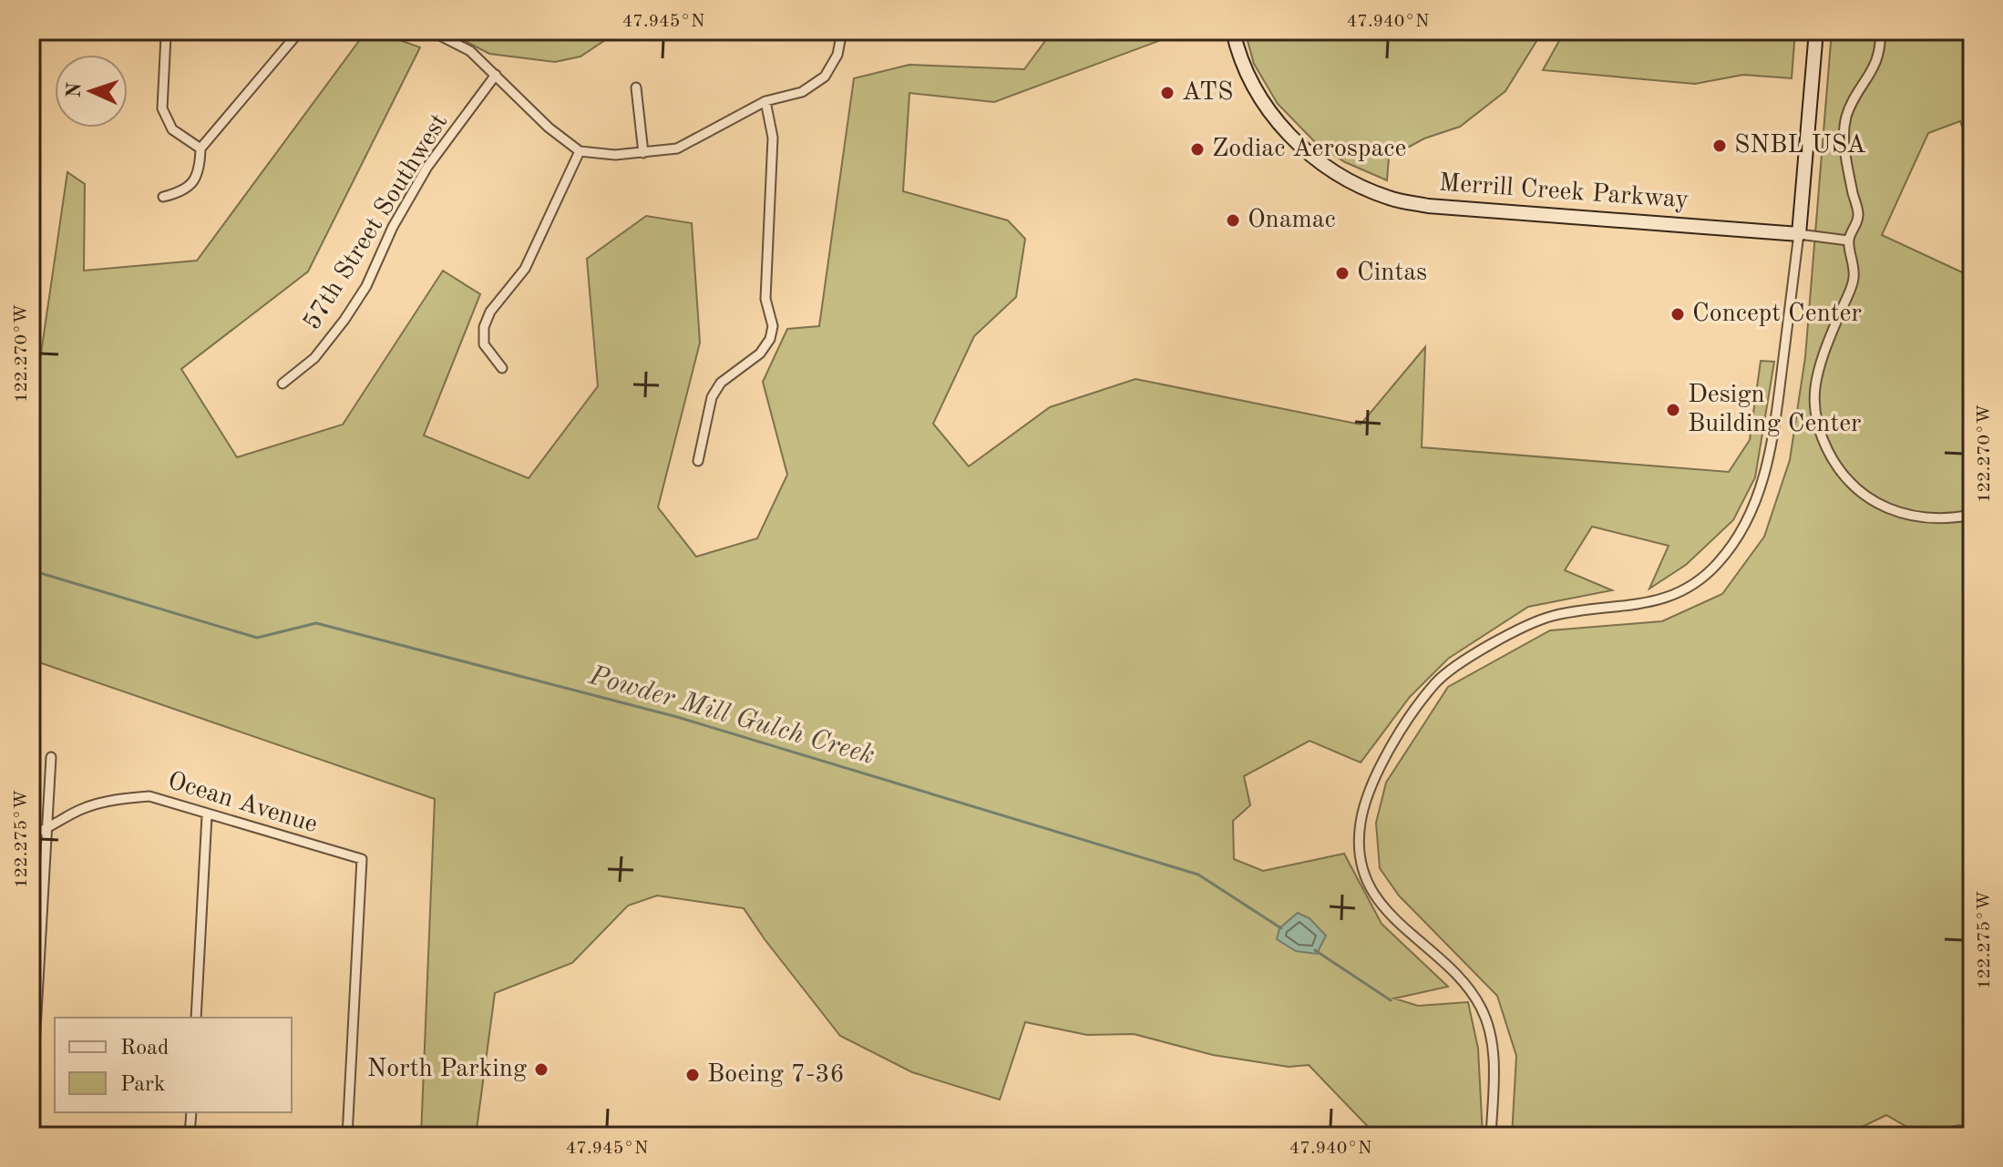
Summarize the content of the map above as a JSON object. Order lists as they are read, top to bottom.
{
  "streets": {
    "street": ["Merrill Creek Parkway", "57th Street Southwest", "Ocean Avenue"]
  },
  "water": ["Powder Mill Gulch Creek"],
  "places": [
    "ATS",
    "SNBL USA",
    "Zodiac Aerospace",
    "Onamac",
    "Cintas",
    "Concept Center",
    "Design Building Center",
    "North Parking",
    "Boeing 7-36"
  ],
  "legend": ["Road", "Park"],
  "north": "left",
  "coordinates": [
    "47.945°N",
    "47.940°N",
    "122.270°W",
    "122.275°W"
  ]
}
